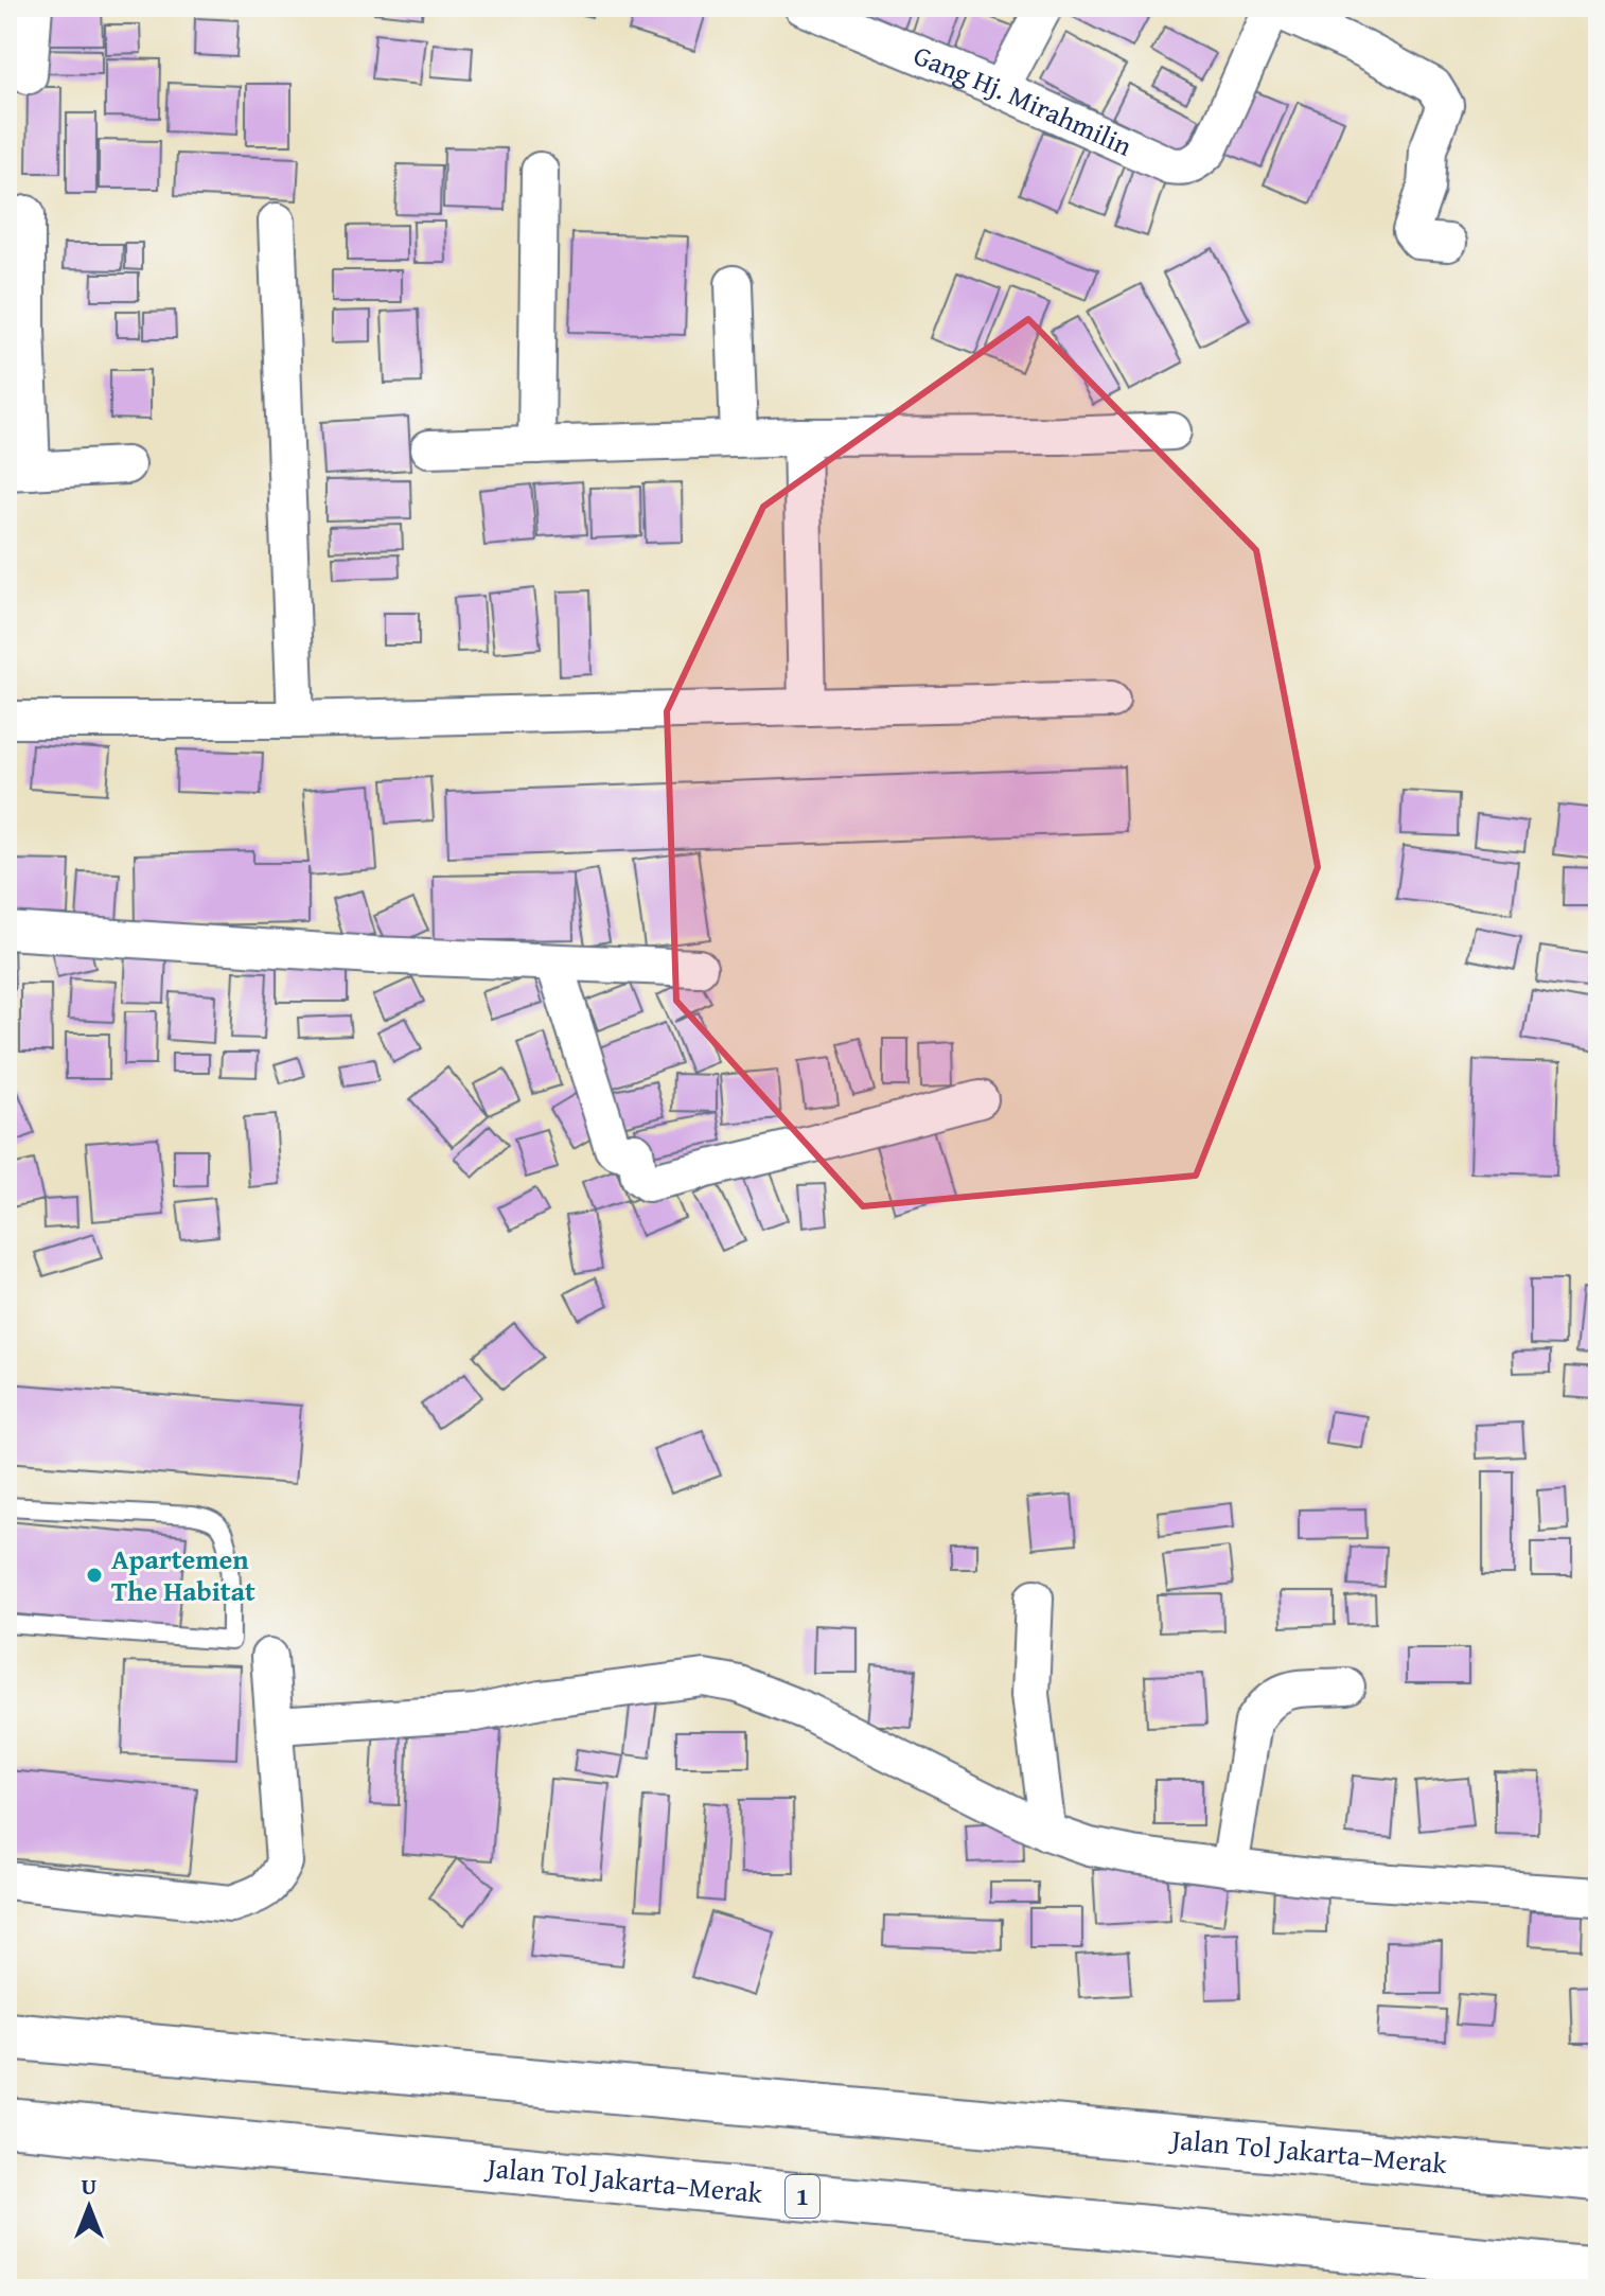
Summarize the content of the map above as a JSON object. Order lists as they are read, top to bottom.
{
  "streets": {
    "highway": ["Jalan Tol Jakarta–Merak", "1"],
    "street": ["Gang Hj. Mirahmilin"]
  },
  "places": ["Apartemen The Habitat"],
  "north": "top"
}
